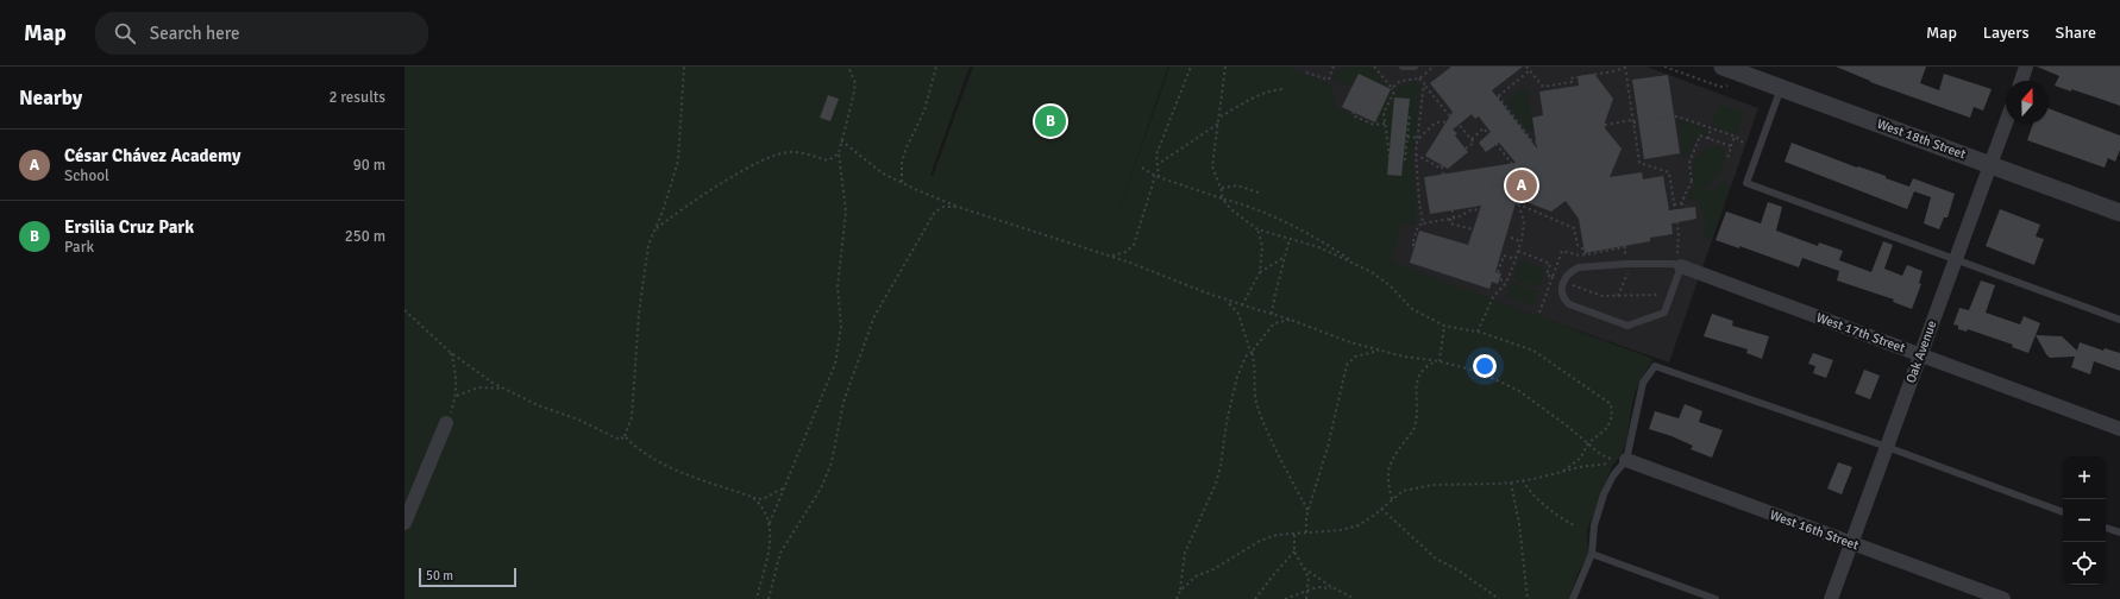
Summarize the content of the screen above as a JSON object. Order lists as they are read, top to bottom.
{
  "streets": {
    "street": [
      "West 18th Street",
      "West 17th Street",
      "Oak Avenue",
      "West 16th Street"
    ]
  },
  "crossings": [
    ["West 18th Street", "Oak Avenue"],
    ["West 17th Street", "Oak Avenue"],
    ["Oak Avenue", "West 16th Street"]
  ],
  "scale_bar": "50 m",
  "north": "top",
  "page": {
    "header": "Map",
    "search": "Search here",
    "nav": ["Map", "Layers", "Share"],
    "heading": ["Nearby", "2 results"],
    "pins": ["B", "A"],
    "list": [
      {
        "mark": "A",
        "name": "César Chávez Academy",
        "note": "School",
        "value": "90 m"
      },
      {
        "mark": "B",
        "name": "Ersilia Cruz Park",
        "note": "Park",
        "value": "250 m"
      }
    ],
    "map_buttons": ["+", "−"],
    "scale": "50 m"
  }
}
